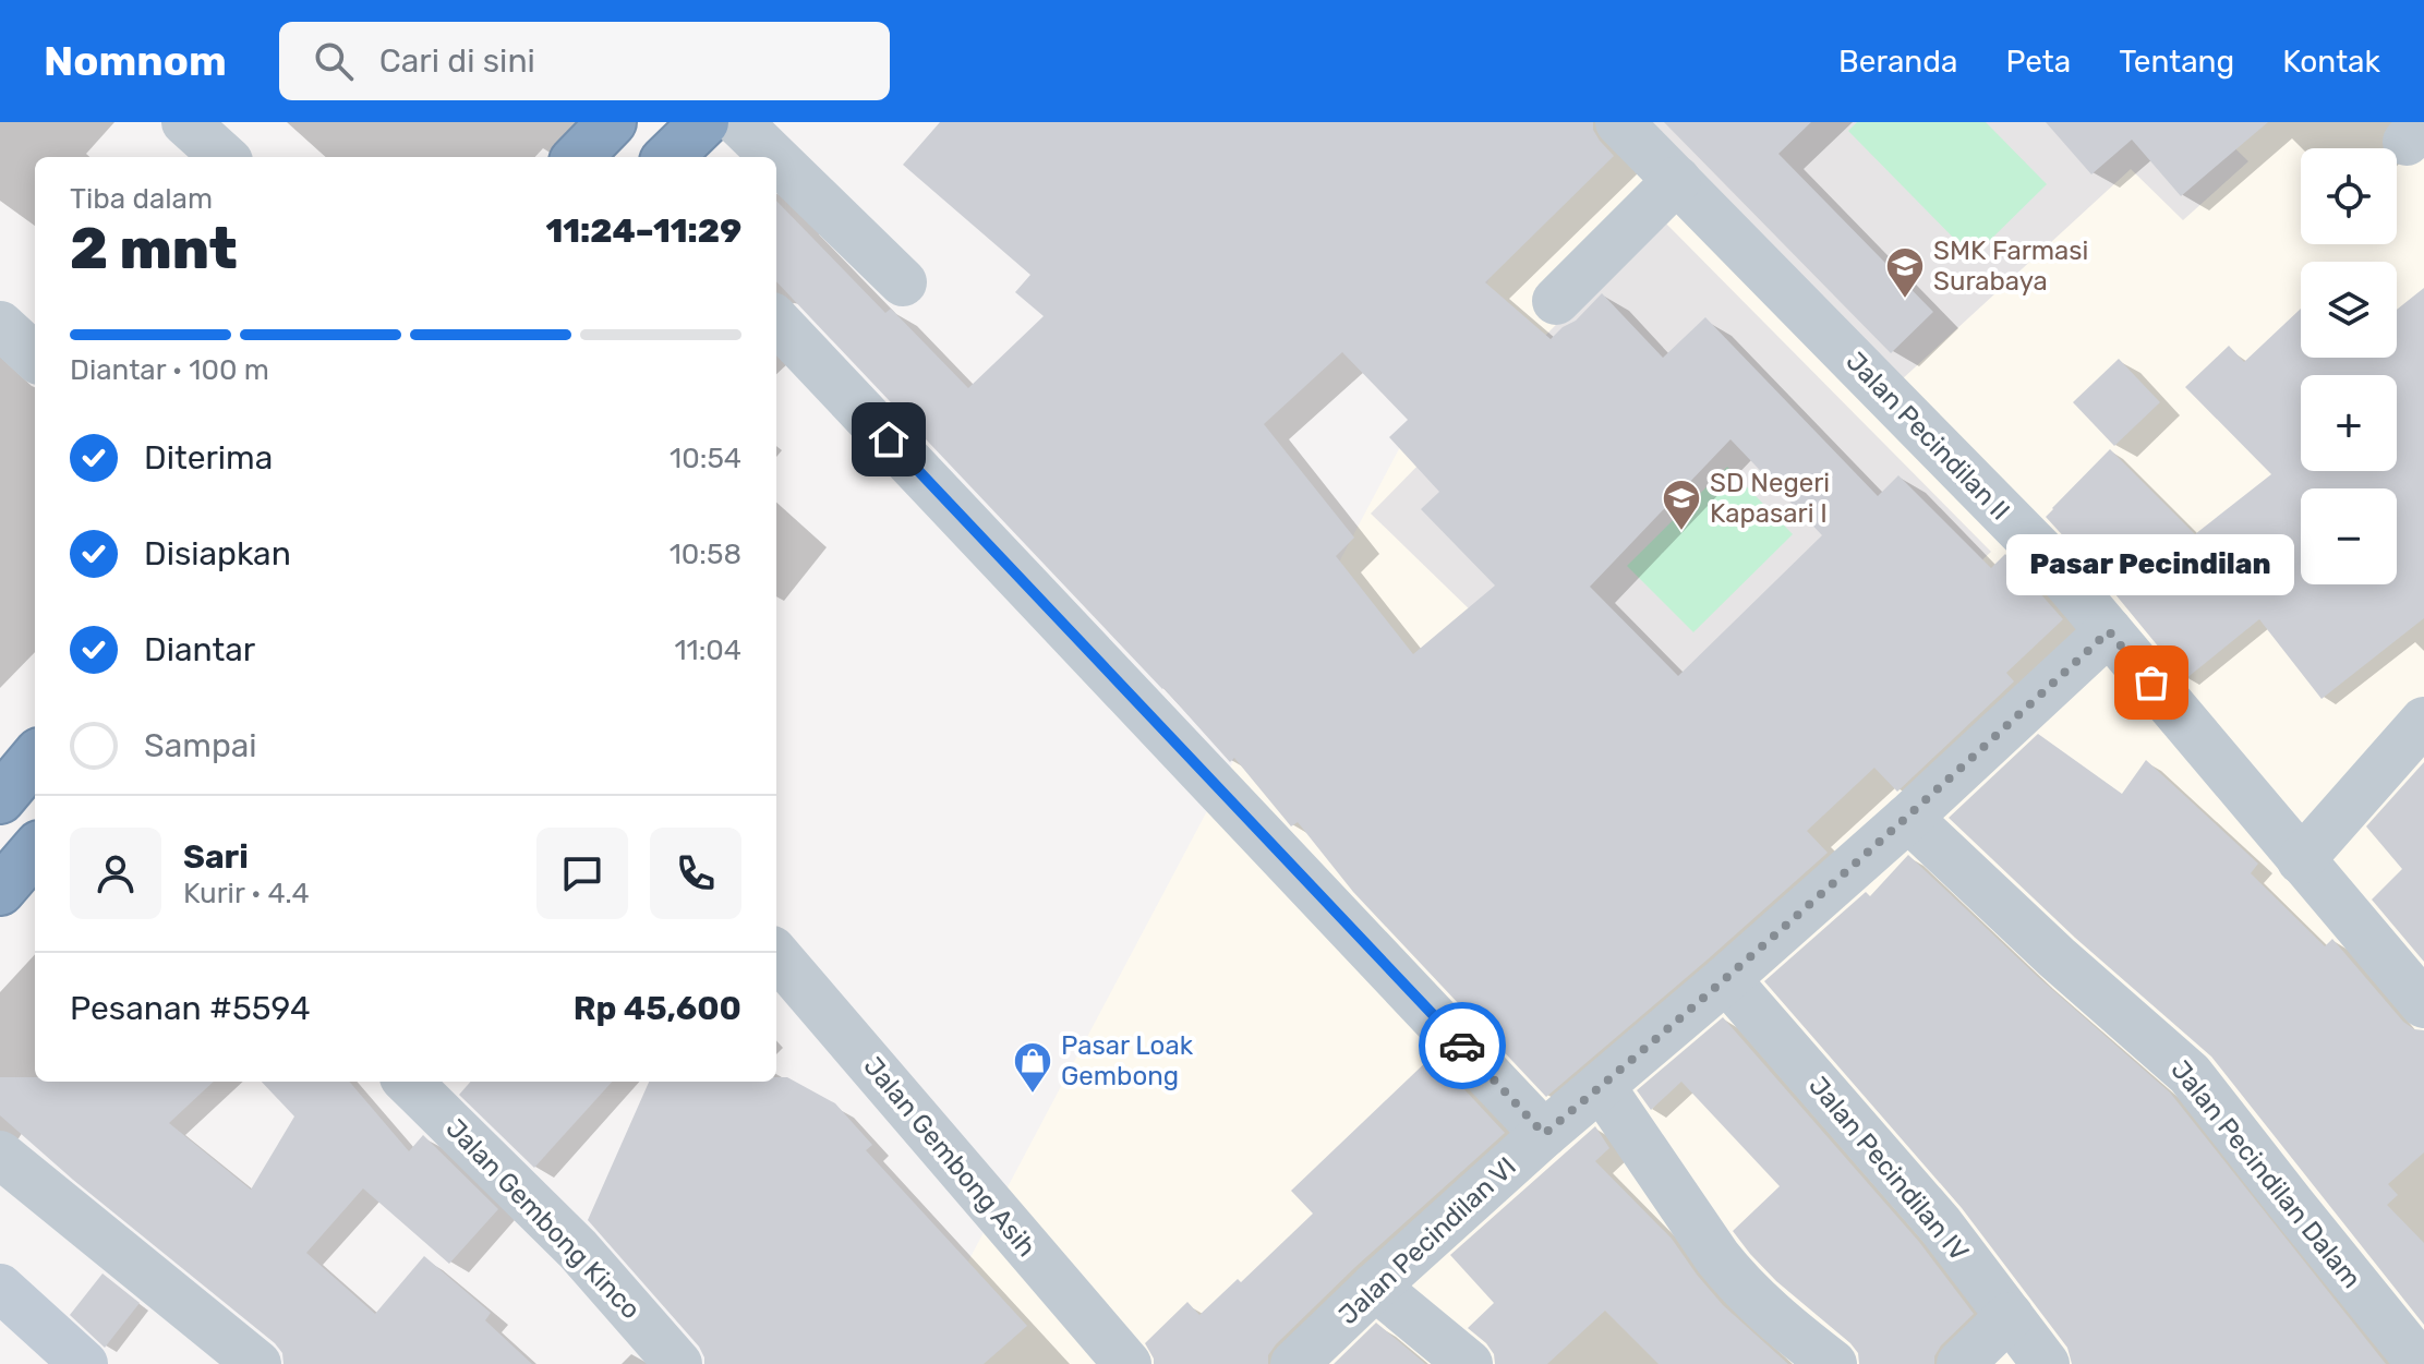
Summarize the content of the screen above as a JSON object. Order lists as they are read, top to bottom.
{
  "streets": {
    "street": [
      "Jalan Pecindilan II",
      "Jalan Gembong Asih",
      "Jalan Pecindilan IV",
      "Jalan Pecindilan Dalam",
      "Jalan Gembong Kinco",
      "Jalan Pecindilan VI"
    ]
  },
  "crossings": [
    ["Jalan Pecindilan II", "Jalan Pecindilan VI"],
    ["Jalan Pecindilan IV", "Jalan Pecindilan VI"],
    ["Jalan Pecindilan Dalam", "Jalan Pecindilan VI"]
  ],
  "places": {
    "school or university": ["SMK Farmasi Surabaya", "SD Negeri Kapasari I"],
    "other": ["Pasar Pecindilan"],
    "shop": ["Pasar Loak Gembong"]
  },
  "page": {
    "header": "Nomnom",
    "search": "Cari di sini",
    "nav": [
      "Beranda",
      "Peta",
      "Tentang",
      "Kontak"
    ],
    "map_buttons": ["+", "−"],
    "heading": ["2 mnt", "Tiba dalam", "11:24–11:29"],
    "panel": [
      "Sari",
      "Kurir · 4.4",
      "Pesanan #5594",
      "Rp 45,600"
    ],
    "bar": "Diantar · 100 m",
    "list": [
      ["Diterima", "10:54"],
      ["Disiapkan", "10:58"],
      ["Diantar", "11:04"],
      "Sampai"
    ],
    "bubble": "Pasar Pecindilan"
  }
}
